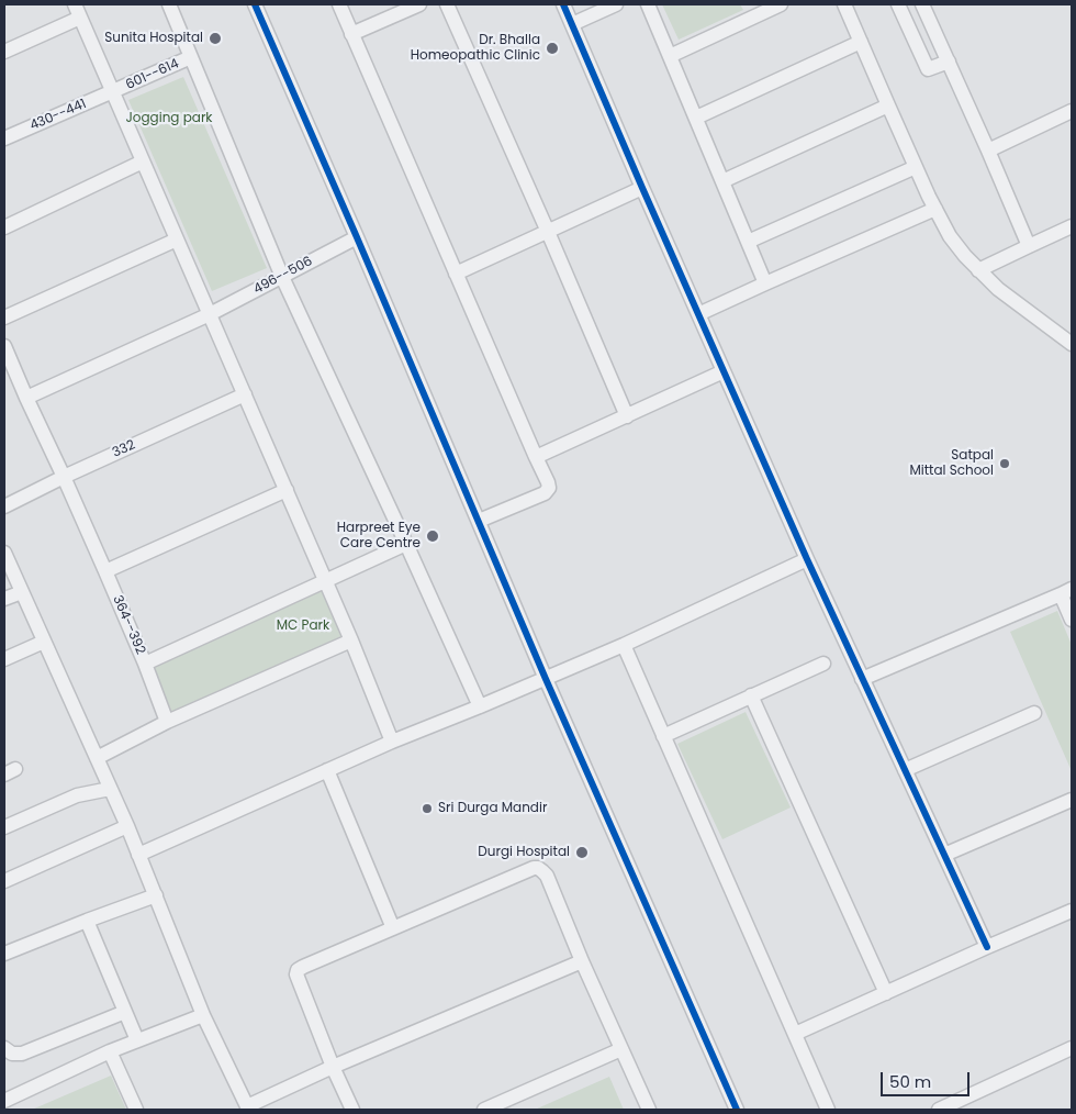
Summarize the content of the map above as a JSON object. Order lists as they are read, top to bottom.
{
  "streets": {
    "street": [
      "601--614",
      "430--441",
      "496--506",
      "332",
      "364--392"
    ]
  },
  "crossings": [
    ["601--614", "430--441"],
    ["496--506", "364--392"],
    ["332", "364--392"]
  ],
  "parks": ["Jogging park", "MC Park"],
  "places": [
    "Sunita Hospital",
    "Dr. Bhalla Homeopathic Clinic",
    "Satpal Mittal School",
    "Harpreet Eye Care Centre",
    "Sri Durga Mandir",
    "Durgi Hospital"
  ],
  "scale_bar": "50 m"
}
